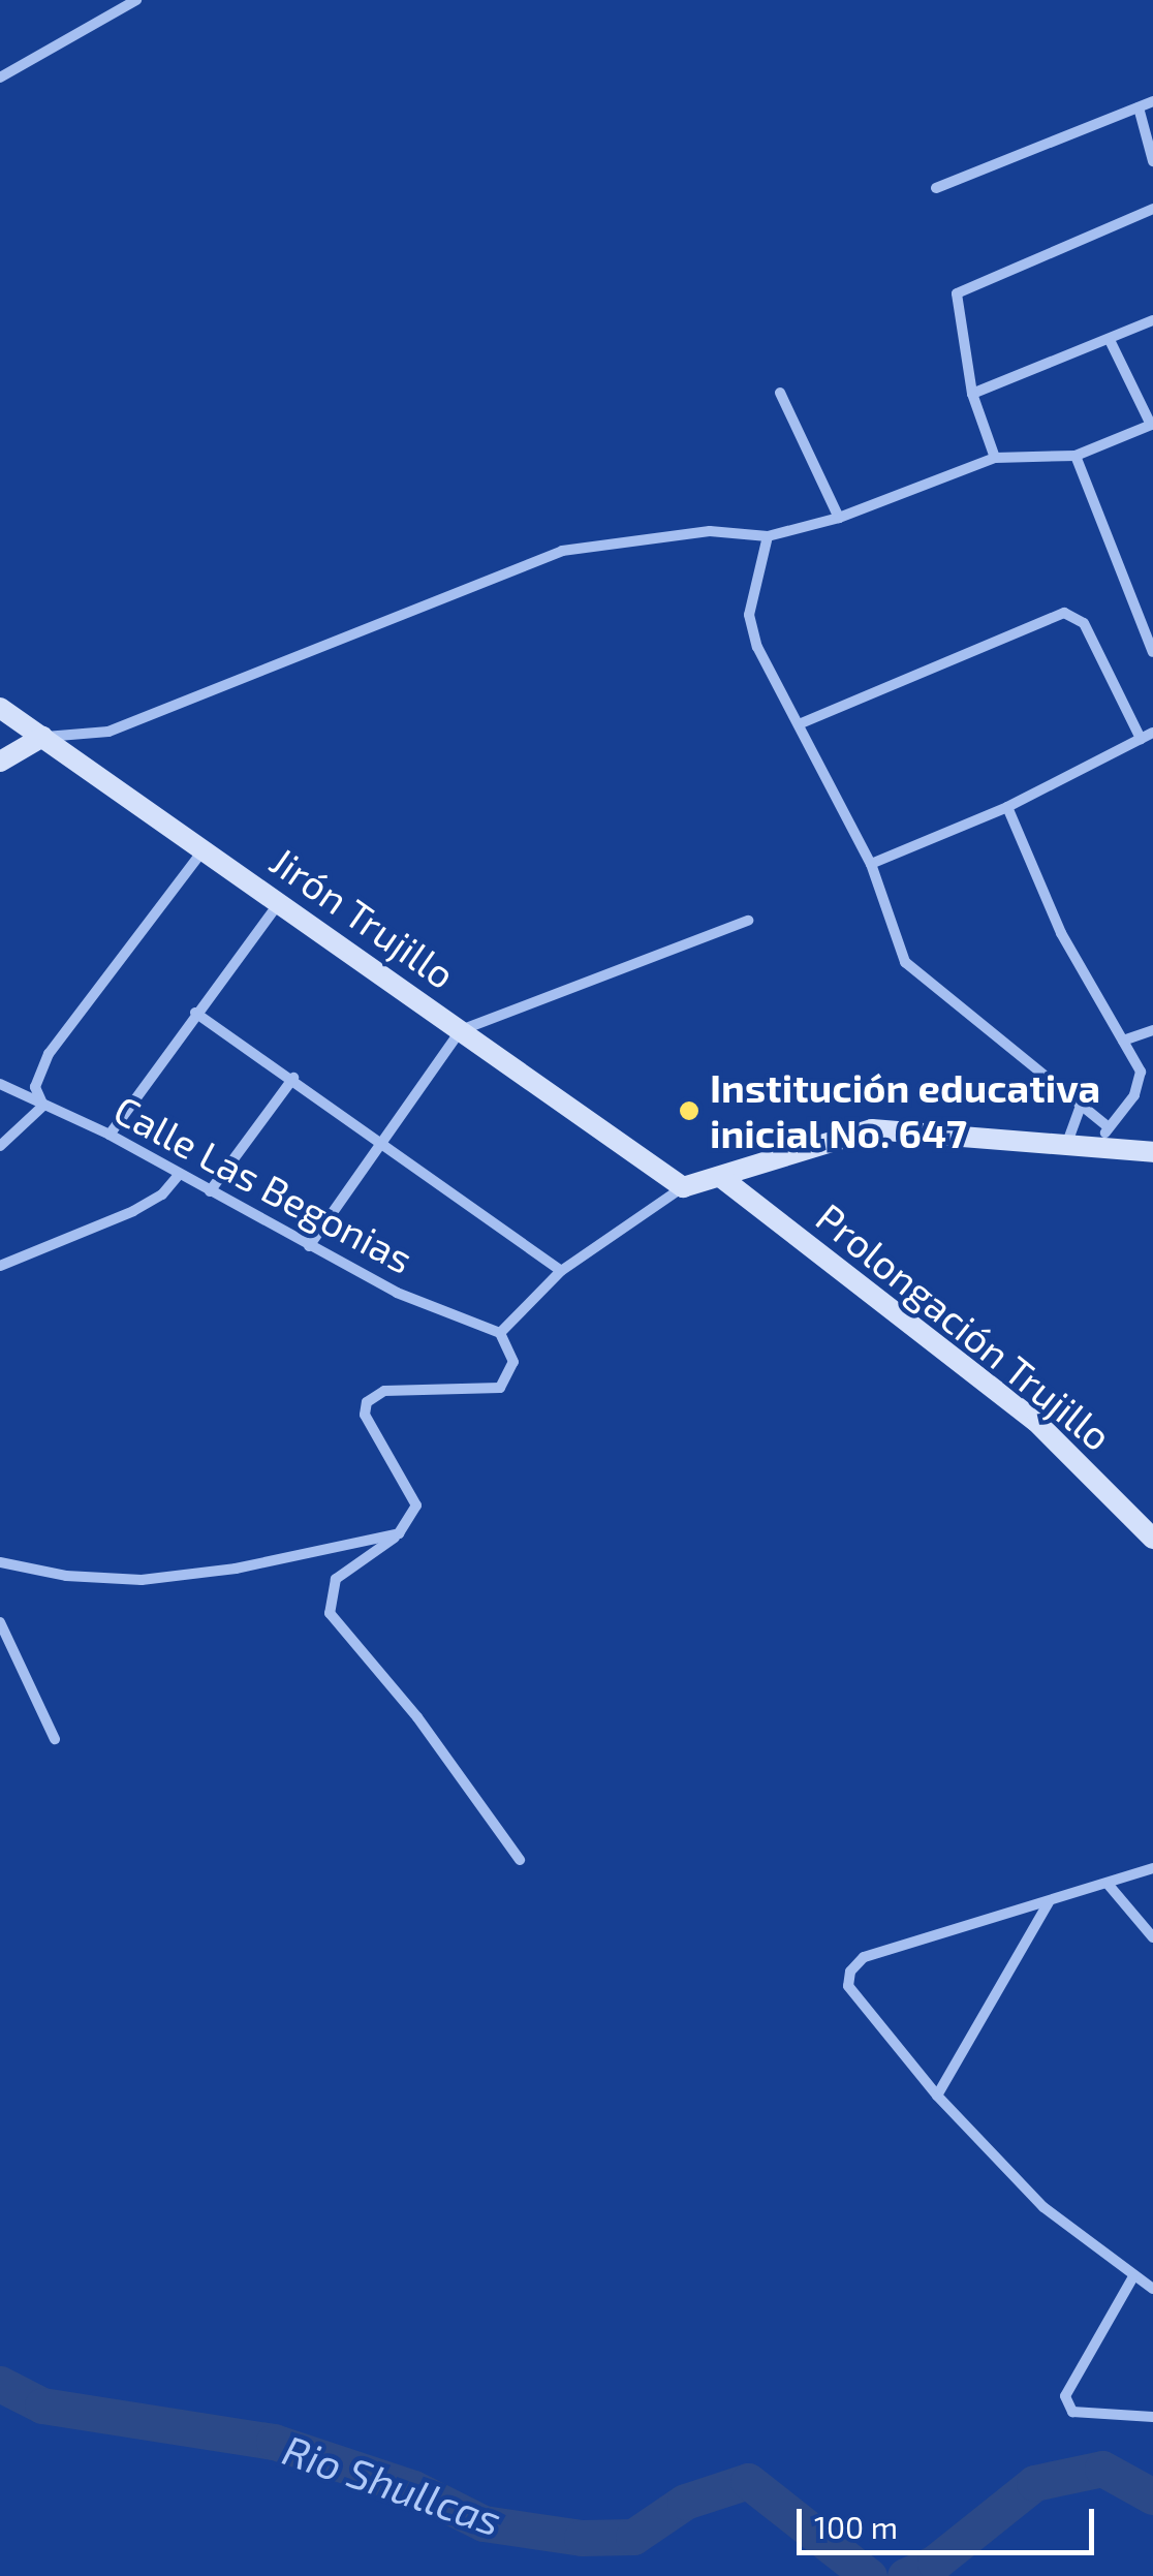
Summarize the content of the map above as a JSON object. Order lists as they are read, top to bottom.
{
  "streets": {
    "street": ["Jirón Trujillo", "Calle Las Begonias", "Prolongación Trujillo"]
  },
  "water": ["Rio Shullcas"],
  "places": ["Institución educativa inicial No. 647"],
  "scale_bar": "100 m"
}
